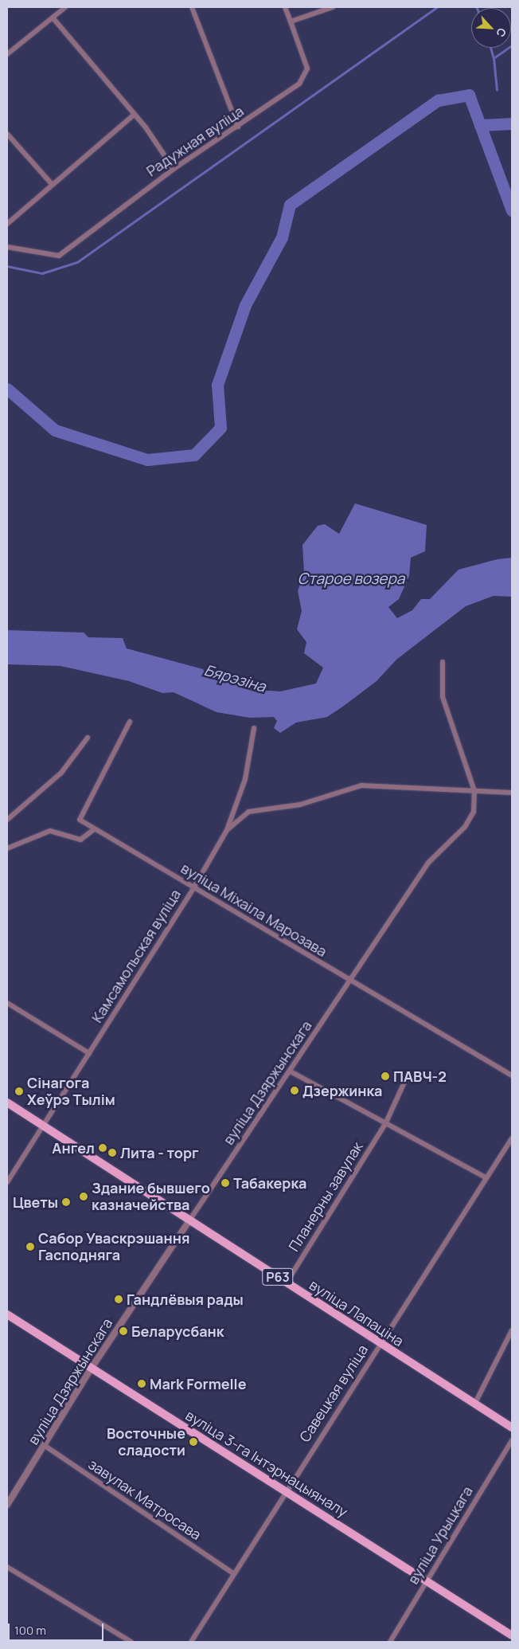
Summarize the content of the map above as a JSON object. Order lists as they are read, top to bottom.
{
  "streets": {
    "main road": ["Р63", "вуліца Лапаціна", "вуліца 3-га Інтэрнацыяналу"],
    "street": [
      "Радужная вуліца",
      "вуліца Міхаіла Марозава",
      "Камсамольская вуліца",
      "вуліца Дзяржынскага",
      "Планерны завулак",
      "Савецкая вуліца",
      "завулак Матросава",
      "вуліца Урыцкага"
    ]
  },
  "crossings": [
    ["вуліца Міхаіла Марозава", "Камсамольская вуліца"],
    ["вуліца Міхаіла Марозава", "вуліца Дзяржынскага"],
    ["Камсамольская вуліца", "вуліца Лапаціна"],
    ["вуліца Дзяржынскага", "вуліца Лапаціна"],
    ["вуліца Дзяржынскага", "вуліца 3-га Інтэрнацыяналу"],
    ["вуліца Дзяржынскага", "завулак Матросава"],
    ["Планерны завулак", "вуліца Лапаціна"],
    ["вуліца Лапаціна", "Савецкая вуліца"],
    ["Савецкая вуліца", "вуліца 3-га Інтэрнацыяналу"],
    ["Савецкая вуліца", "завулак Матросава"],
    ["вуліца 3-га Інтэрнацыяналу", "вуліца Урыцкага"]
  ],
  "water": ["Старое возера", "Бярэзіна"],
  "places": [
    "ПАВЧ-2",
    "Дзержинка",
    "Сінагога Хеўрэ Тылім",
    "Ангел",
    "Лита - торг",
    "Табакерка",
    "Здание бывшего казначейства",
    "Цветы",
    "Сабор Уваскрэшання Гасподняга",
    "Гандлёвыя рады",
    "Беларусбанк",
    "Mark Formelle",
    "Восточные сладости"
  ],
  "scale_bar": "100 m",
  "north": "bottom right"
}
